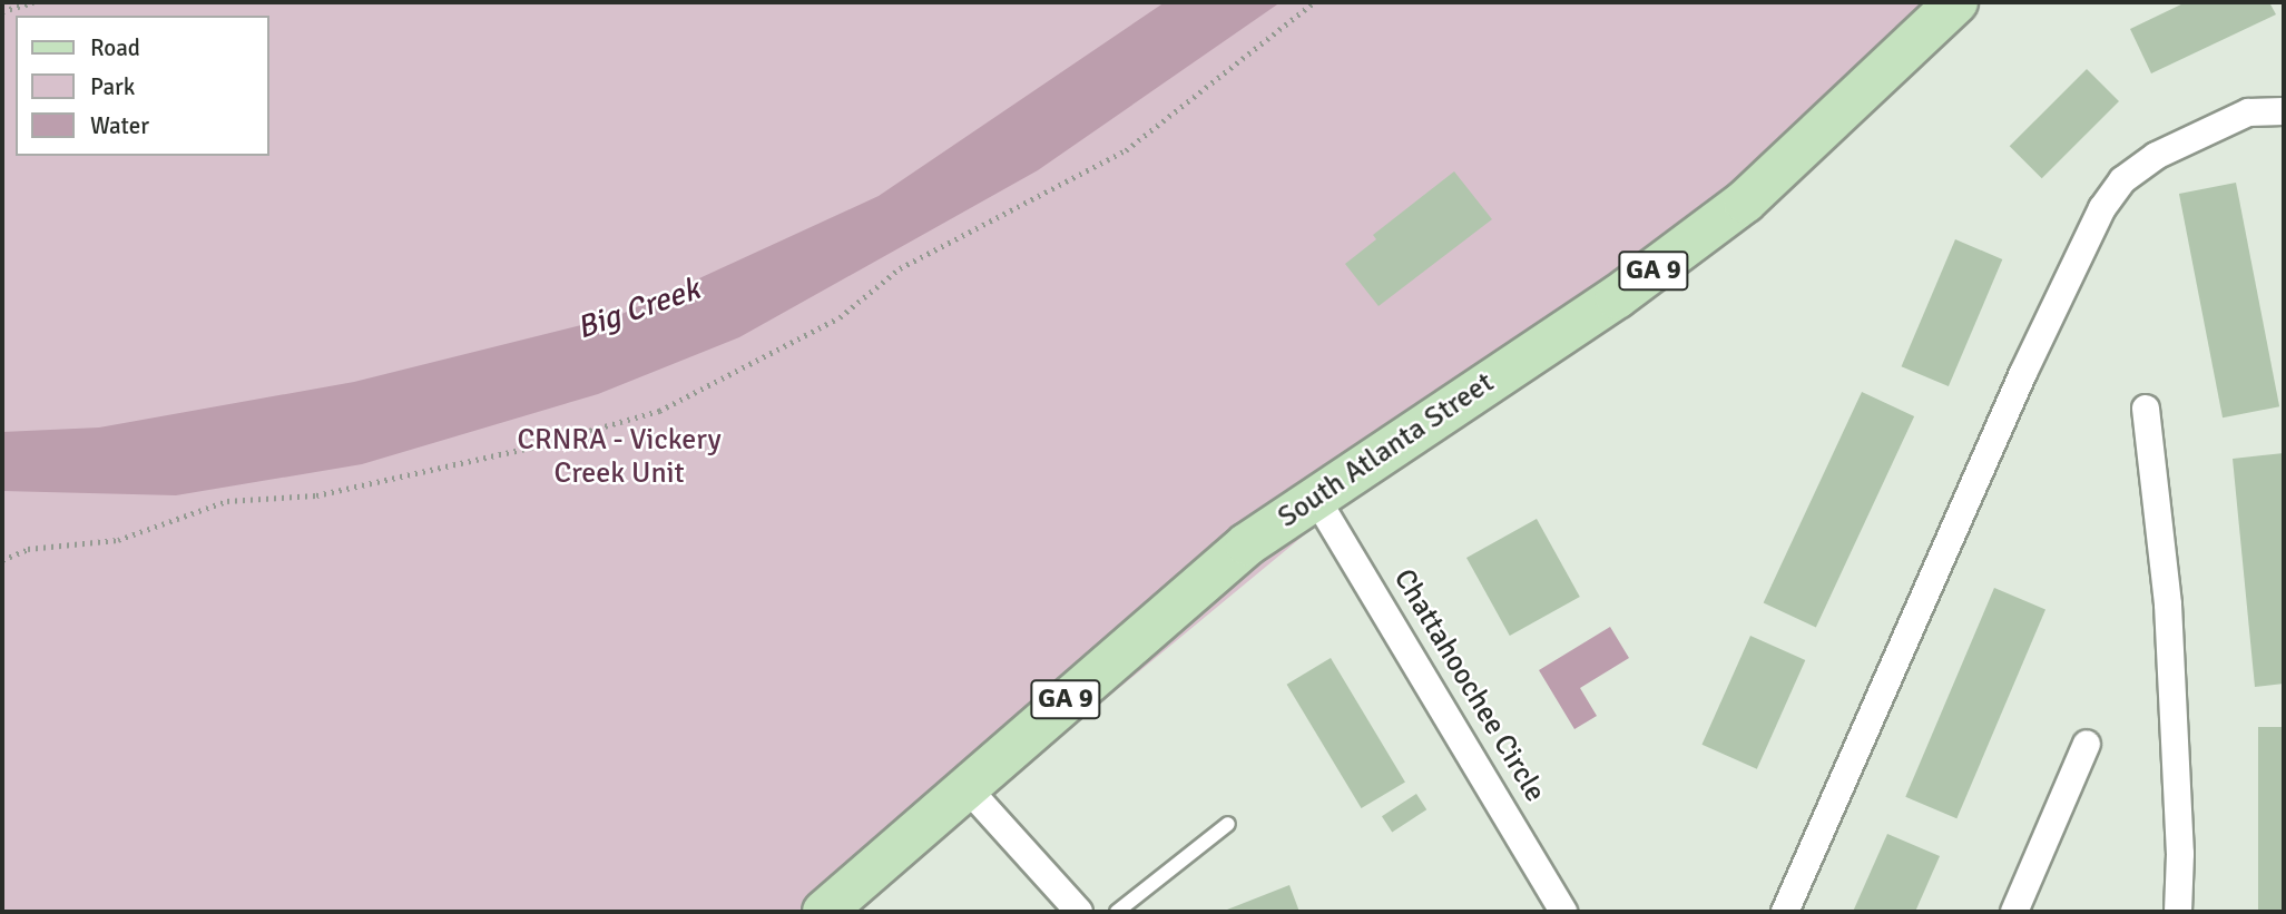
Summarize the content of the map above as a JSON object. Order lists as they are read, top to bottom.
{
  "streets": {
    "main road": ["GA 9", "South Atlanta Street"],
    "street": ["Chattahoochee Circle"]
  },
  "crossings": [
    ["South Atlanta Street", "Chattahoochee Circle"]
  ],
  "water": ["Big Creek"],
  "parks": ["CRNRA - Vickery Creek Unit"],
  "legend": ["Road", "Park", "Water"]
}
